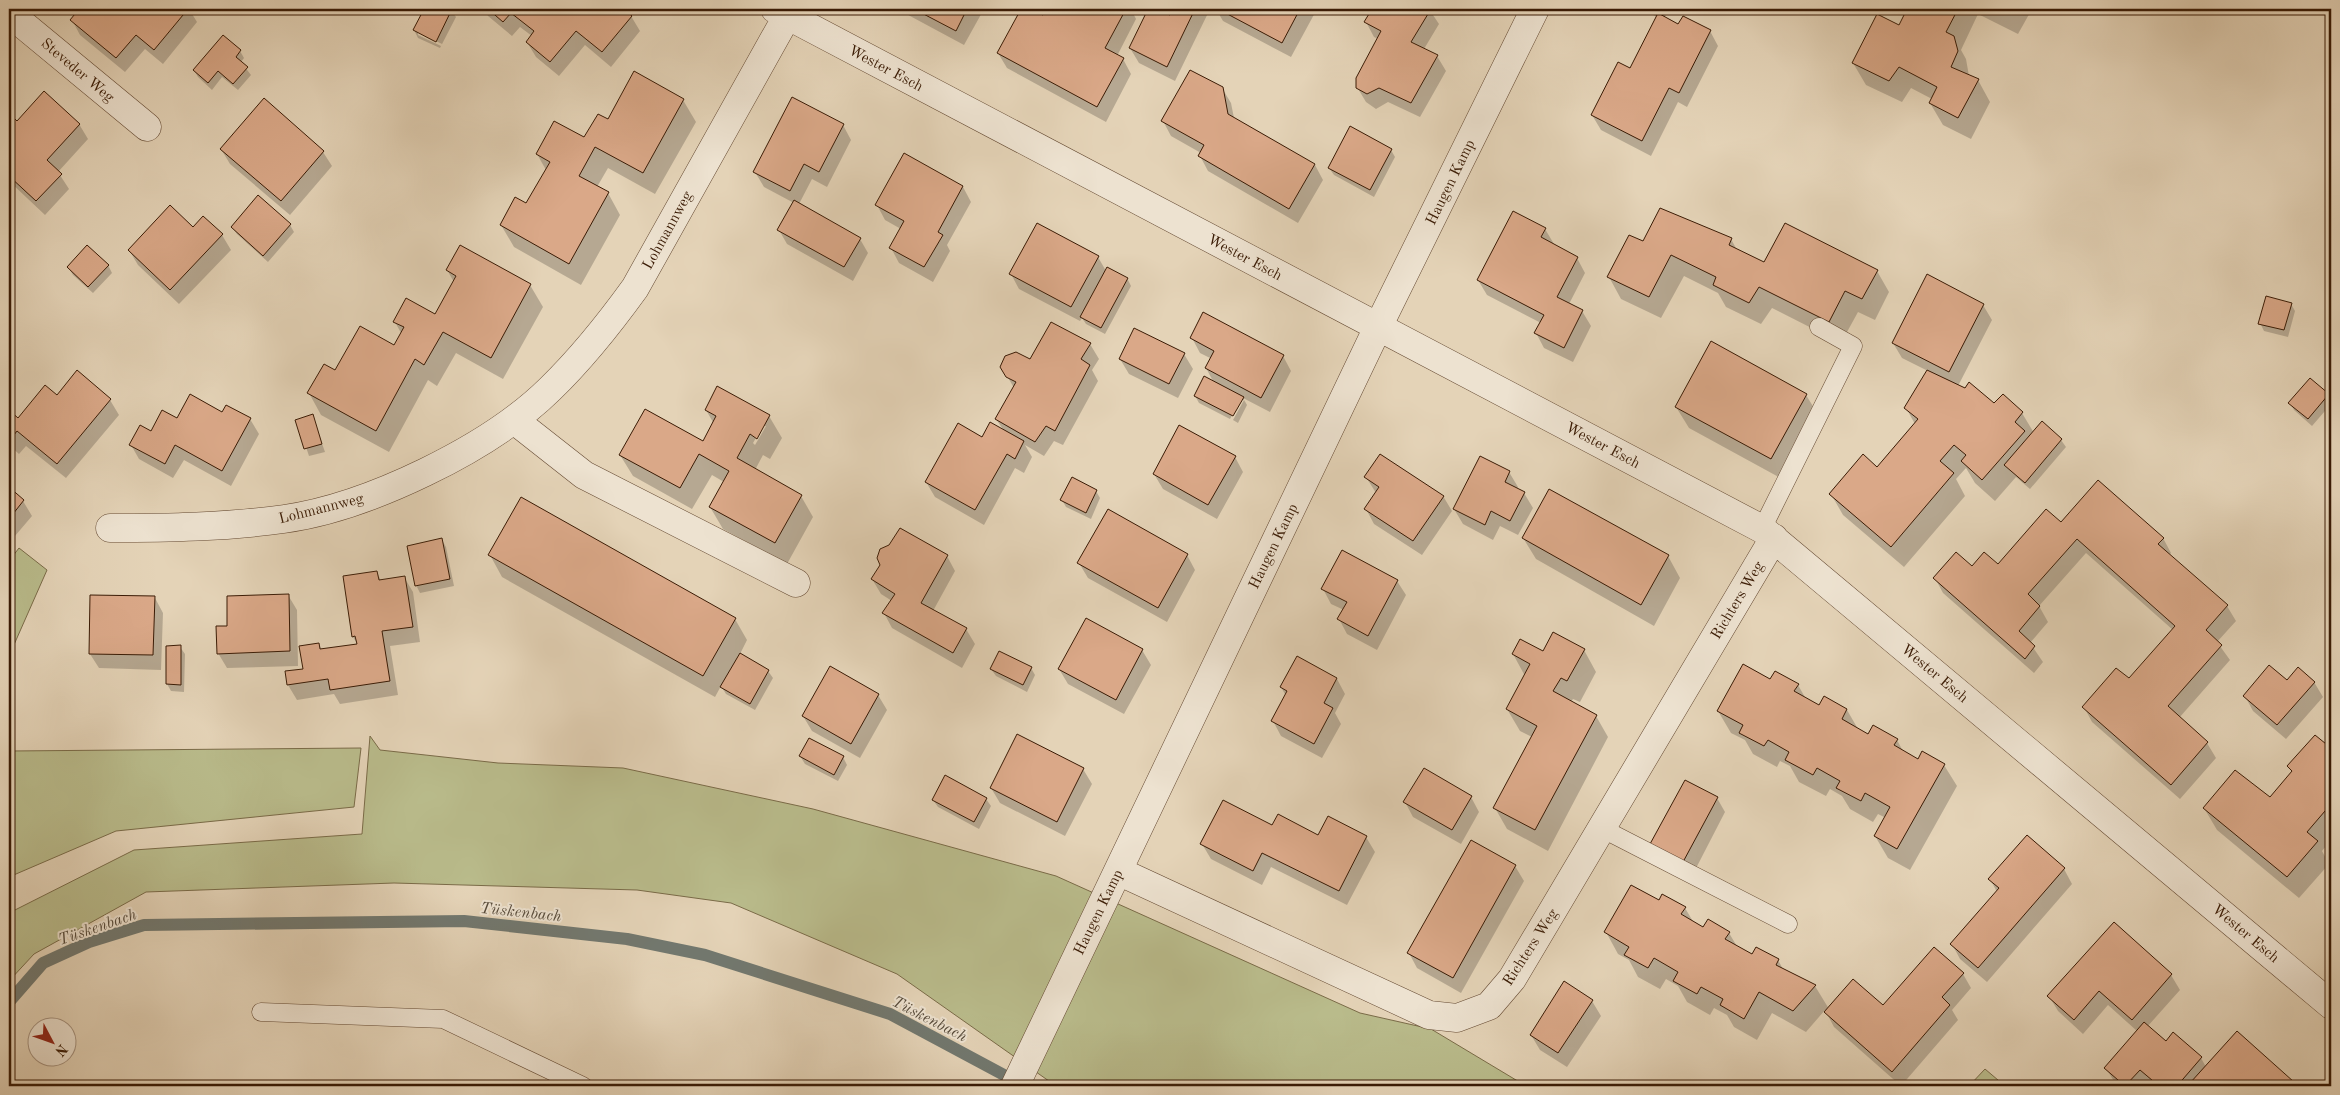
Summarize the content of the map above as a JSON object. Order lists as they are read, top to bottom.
{
  "streets": {
    "street": [
      "Wester Esch",
      "Steveder Weg",
      "Haugen Kamp",
      "Lohmannweg",
      "Richters Weg"
    ]
  },
  "crossings": [
    ["Wester Esch", "Haugen Kamp"],
    ["Wester Esch", "Lohmannweg"],
    ["Wester Esch", "Richters Weg"],
    ["Haugen Kamp", "Richters Weg"]
  ],
  "water": ["Tüskenbach"],
  "north": "bottom right"
}
